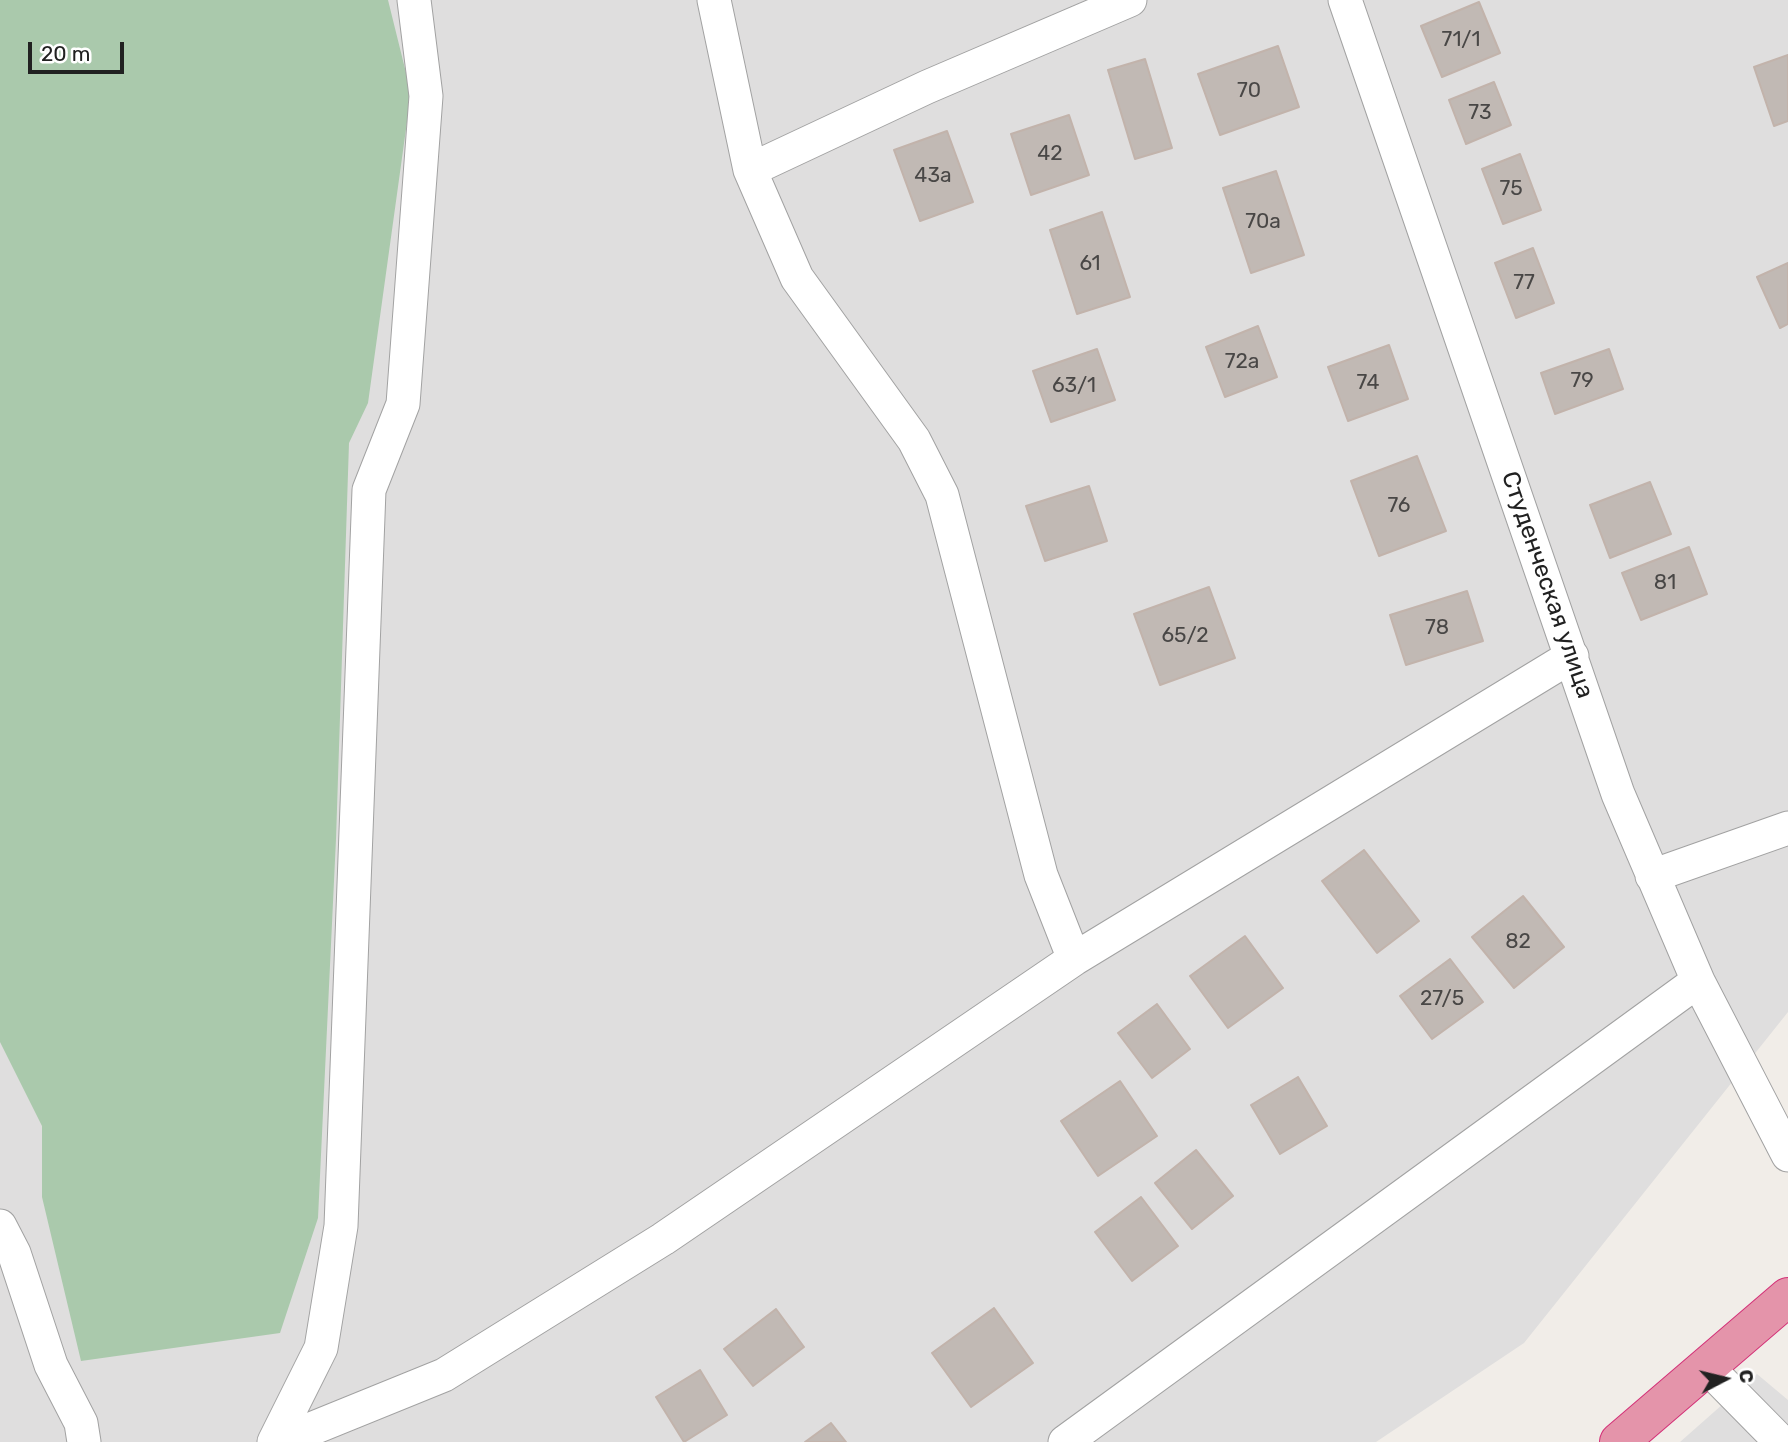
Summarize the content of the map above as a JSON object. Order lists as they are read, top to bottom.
{
  "streets": {
    "street": ["Студенческая улица"]
  },
  "house_numbers": [
    "71/1",
    "70",
    "73",
    "42",
    "43а",
    "75",
    "70а",
    "61",
    "77",
    "72а",
    "79",
    "74",
    "63/1",
    "76",
    "81",
    "78",
    "65/2",
    "82",
    "27/5"
  ],
  "scale_bar": "20 m",
  "north": "right"
}
